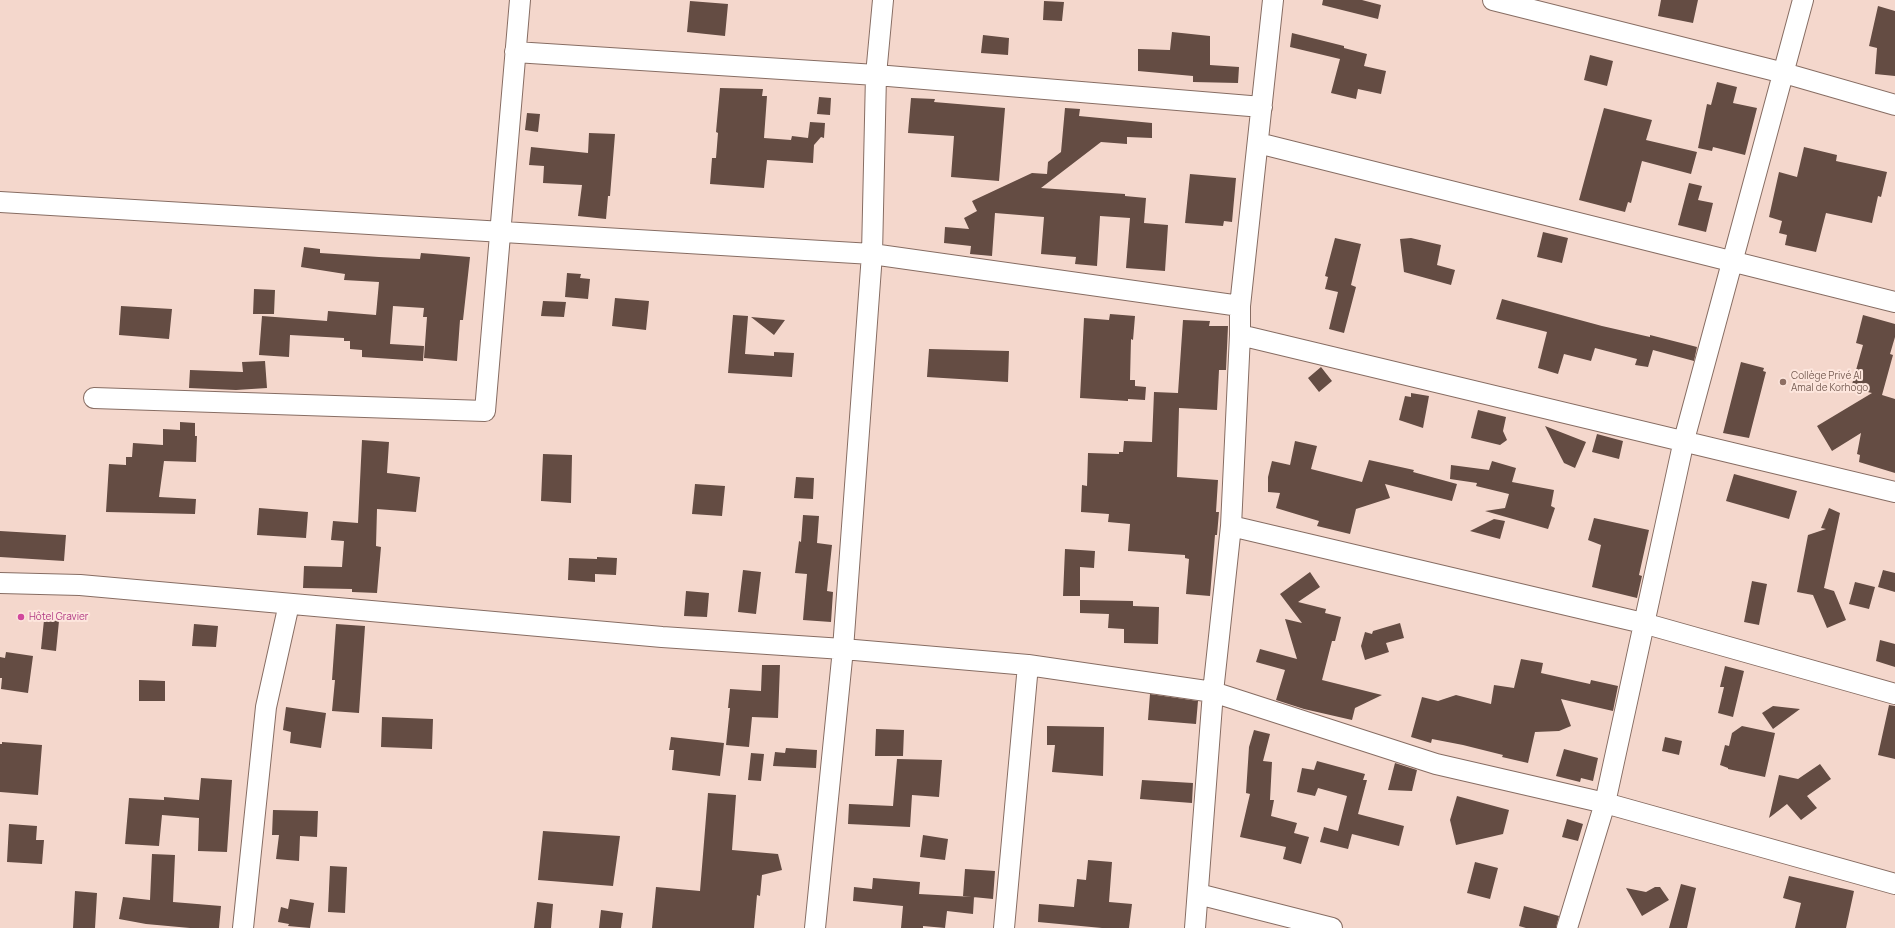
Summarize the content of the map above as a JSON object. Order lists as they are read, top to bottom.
{
  "places": ["Collège Privé Al Amal de Korhogo", "Hôtel Gravier"]
}
